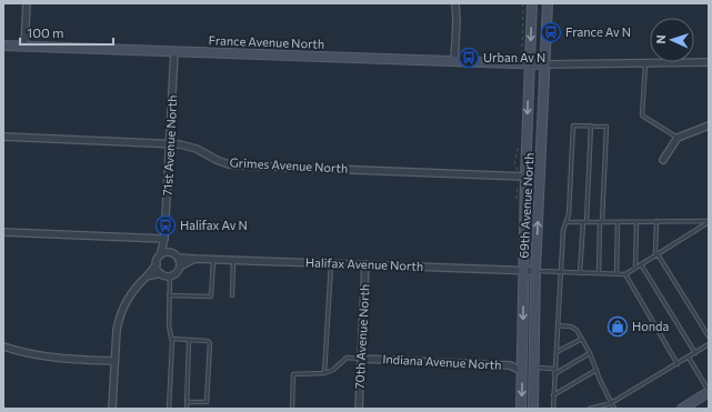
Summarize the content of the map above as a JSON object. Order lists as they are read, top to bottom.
{
  "streets": {
    "street": [
      "France Avenue North",
      "71st Avenue North",
      "Grimes Avenue North",
      "69th Avenue North",
      "Halifax Avenue North",
      "70th Avenue North",
      "Indiana Avenue North"
    ]
  },
  "crossings": [
    ["France Avenue North", "71st Avenue North"],
    ["France Avenue North", "69th Avenue North"],
    ["71st Avenue North", "Grimes Avenue North"],
    ["71st Avenue North", "Halifax Avenue North"],
    ["Grimes Avenue North", "69th Avenue North"],
    ["69th Avenue North", "Halifax Avenue North"],
    ["69th Avenue North", "Indiana Avenue North"],
    ["Halifax Avenue North", "70th Avenue North"],
    ["70th Avenue North", "Indiana Avenue North"]
  ],
  "places": {
    "bus stop": ["France Av N", "Urban Av N", "Halifax Av N"],
    "shop": ["Honda"]
  },
  "scale_bar": "100 m",
  "north": "left"
}
